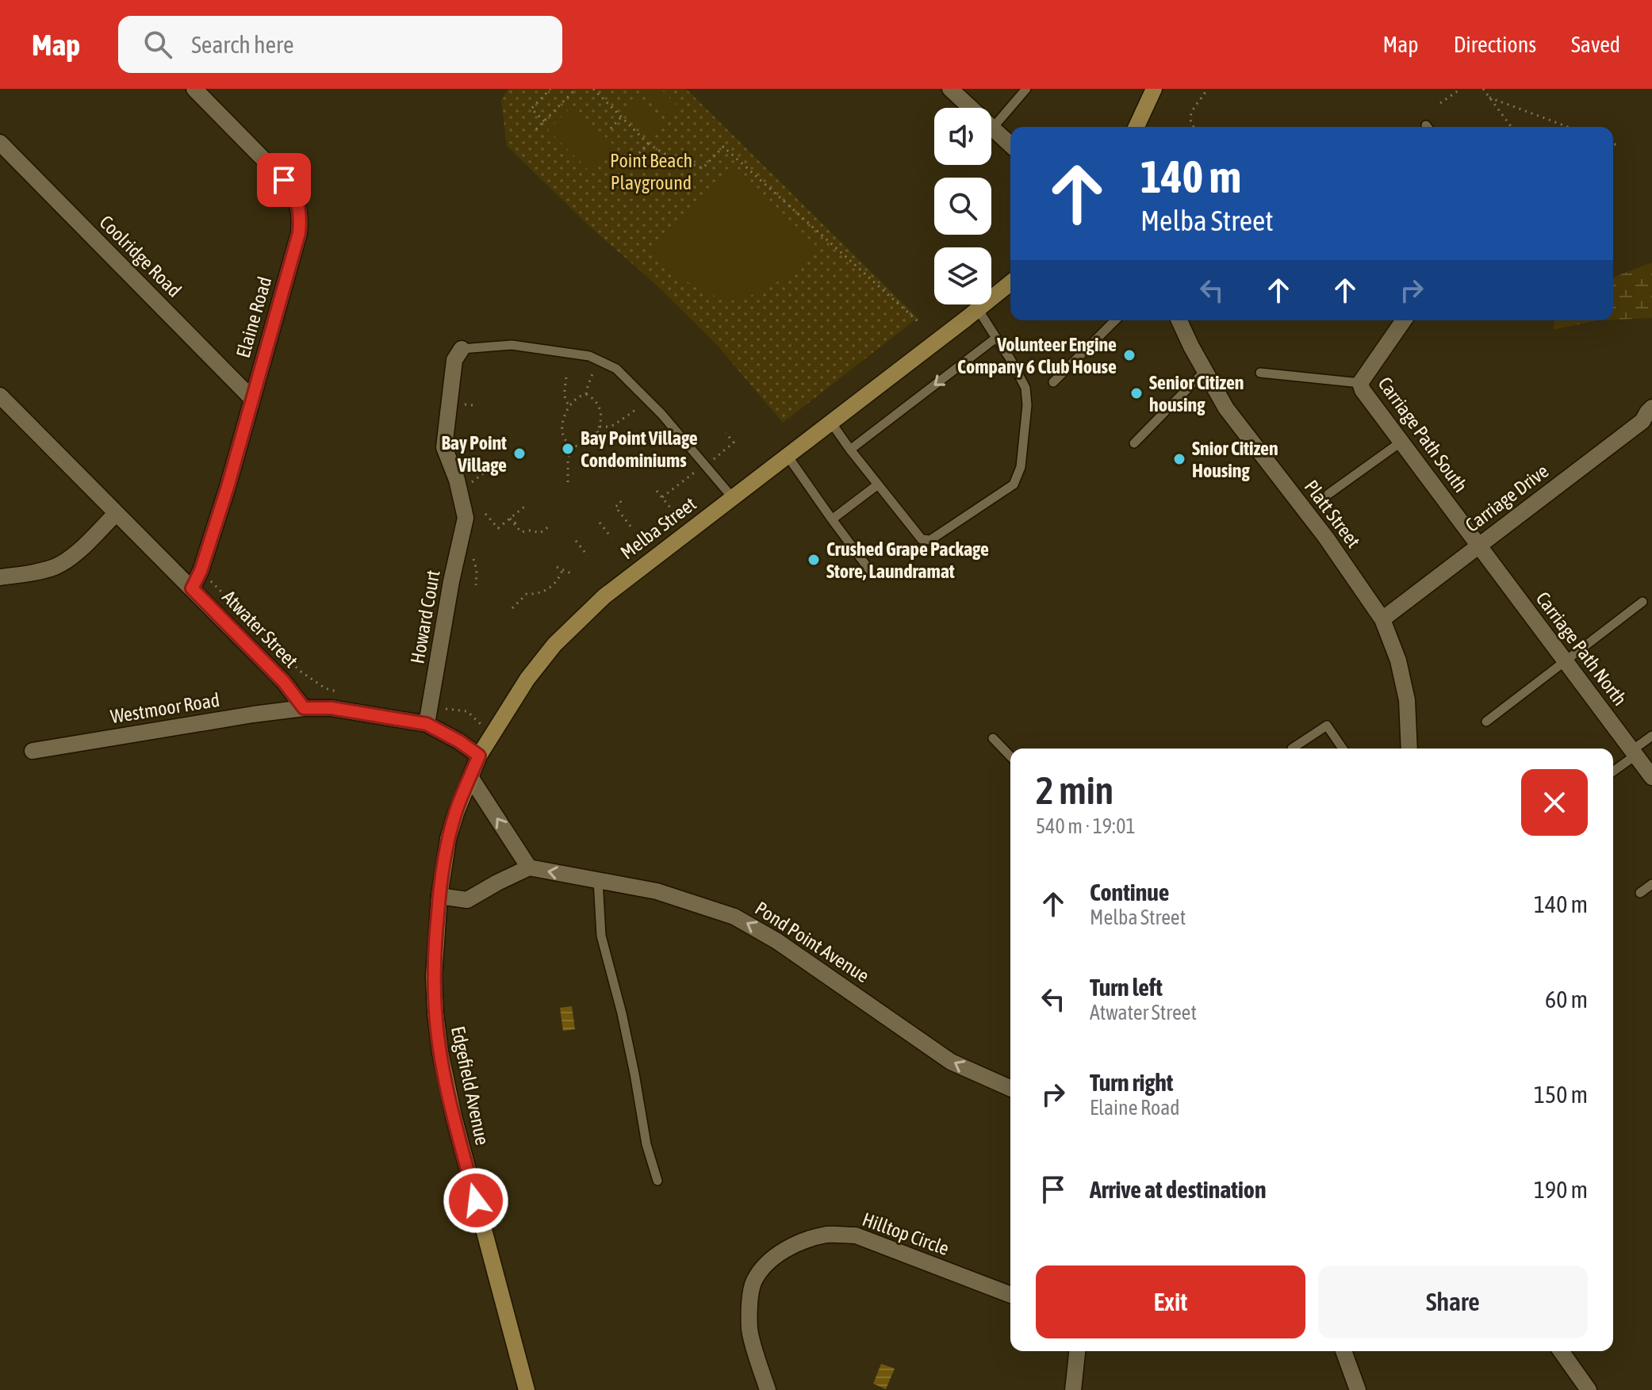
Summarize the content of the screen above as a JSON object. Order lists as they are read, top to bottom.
{
  "streets": {
    "main road": ["Melba Street", "Edgefield Avenue"],
    "street": [
      "Coolridge Road",
      "Elaine Road",
      "Carriage Path South",
      "Carriage Drive",
      "Platt Street",
      "Howard Court",
      "Atwater Street",
      "Carriage Path North",
      "Westmoor Road",
      "Pond Point Avenue",
      "Hilltop Circle"
    ]
  },
  "crossings": [
    ["Coolridge Road", "Elaine Road"],
    ["Elaine Road", "Atwater Street"],
    ["Carriage Path South", "Carriage Drive"],
    ["Carriage Path South", "Carriage Path North"],
    ["Carriage Drive", "Platt Street"],
    ["Carriage Drive", "Carriage Path North"],
    ["Melba Street", "Edgefield Avenue"],
    ["Atwater Street", "Westmoor Road"]
  ],
  "one_way": ["Pond Point Avenue"],
  "parks": ["Point Beach Playground"],
  "places": [
    "Volunteer Engine Company 6 Club House",
    "Senior Citizen housing",
    "Bay Point Village Condominiums",
    "Bay Point Village",
    "Snior Citizen Housing",
    "Crushed Grape Package Store, Laundramat"
  ],
  "page": {
    "header": "Map",
    "search": "Search here",
    "nav": ["Map", "Directions", "Saved"],
    "turn": ["140 m", "Melba Street"],
    "heading": ["2 min", "540 m · 19:01"],
    "list": [
      {
        "name": "Continue",
        "note": "Melba Street",
        "value": "140 m"
      },
      {
        "name": "Turn left",
        "note": "Atwater Street",
        "value": "60 m"
      },
      {
        "name": "Turn right",
        "note": "Elaine Road",
        "value": "150 m"
      },
      {
        "name": "Arrive at destination",
        "value": "190 m"
      }
    ],
    "buttons": ["Exit", "Share"]
  }
}
